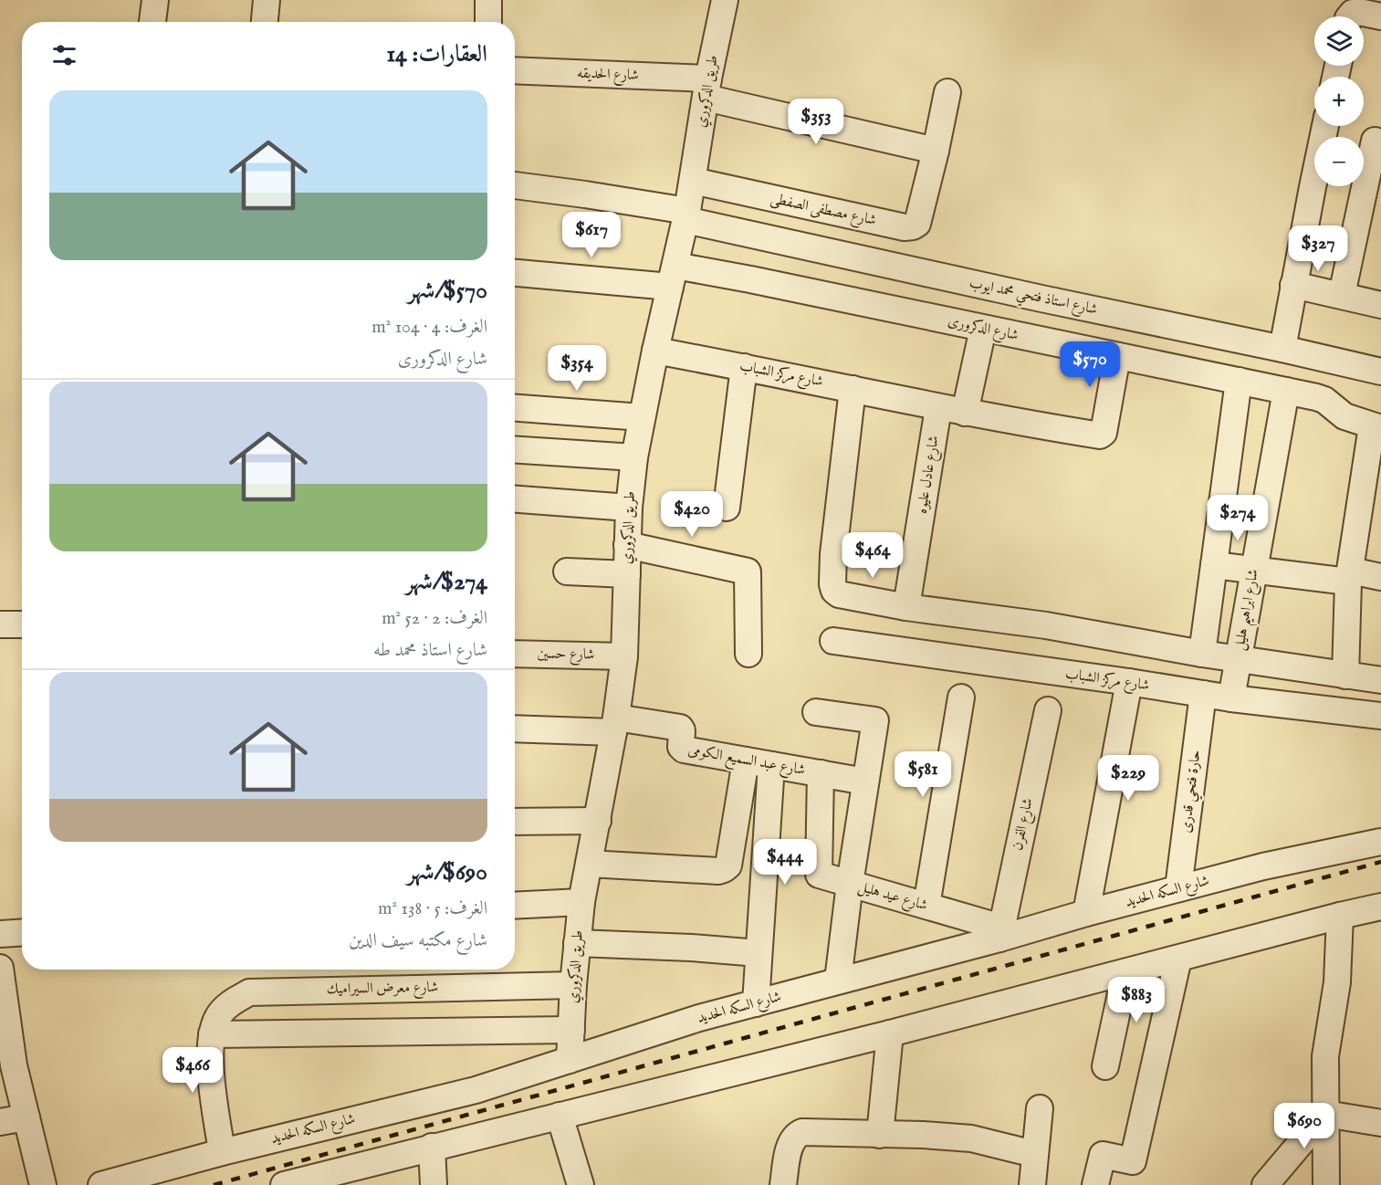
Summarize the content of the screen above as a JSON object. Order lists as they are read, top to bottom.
{
  "streets": {
    "street": [
      "شارع الحديقه",
      "طريق الدكروري",
      "شارع مصطفى الصفطى",
      "شارع استاذ فتحي محمد ايوب",
      "شارع الدكرورى",
      "شارع مركز الشباب",
      "شارع عادل عليوه",
      "شارع ابراهيم هليل",
      "شارع حسين",
      "شارع عبد السميع الكومى",
      "حارة فتحي قدرى",
      "شارع الفرن",
      "شارع السكه الحديد",
      "شارع عيد هليل",
      "شارع معرض السيراميك"
    ]
  },
  "crossings": [
    ["شارع الحديقه", "طريق الدكروري"],
    ["شارع الحديقه", "شارع مصطفى الصفطى"],
    ["طريق الدكروري", "شارع مصطفى الصفطى"],
    ["طريق الدكروري", "شارع استاذ فتحي محمد ايوب"],
    ["طريق الدكروري", "شارع الدكرورى"],
    ["طريق الدكروري", "شارع مركز الشباب"],
    ["طريق الدكروري", "شارع حسين"],
    ["طريق الدكروري", "شارع عبد السميع الكومى"],
    ["طريق الدكروري", "شارع السكه الحديد"],
    ["طريق الدكروري", "شارع معرض السيراميك"],
    ["شارع الدكرورى", "شارع مركز الشباب"],
    ["شارع الدكرورى", "شارع ابراهيم هليل"],
    ["شارع مركز الشباب", "شارع عادل عليوه"],
    ["شارع مركز الشباب", "شارع ابراهيم هليل"],
    ["شارع مركز الشباب", "حارة فتحي قدرى"],
    ["شارع عبد السميع الكومى", "شارع عيد هليل"],
    ["حارة فتحي قدرى", "شارع السكه الحديد"],
    ["شارع الفرن", "شارع السكه الحديد"],
    ["شارع الفرن", "شارع عيد هليل"],
    ["شارع السكه الحديد", "شارع عيد هليل"]
  ],
  "page": {
    "map_buttons": ["+", "−"],
    "heading": "العقارات: 14",
    "list": [
      {
        "name": "$570/شهر",
        "note": "الغرف: 4 · 104 m² · شارع الدكرورى"
      },
      {
        "name": "$274/شهر",
        "note": "الغرف: 2 · 52 m² · شارع استاذ محمد طه"
      },
      {
        "name": "$690/شهر",
        "note": "الغرف: 5 · 138 m² · شارع مكتبه سيف الدين"
      }
    ],
    "price": [
      "$353",
      "$617",
      "$327",
      "$570",
      "$354",
      "$420",
      "$274",
      "$464",
      "$581",
      "$229",
      "$444",
      "$883",
      "$466",
      "$690"
    ]
  }
}
